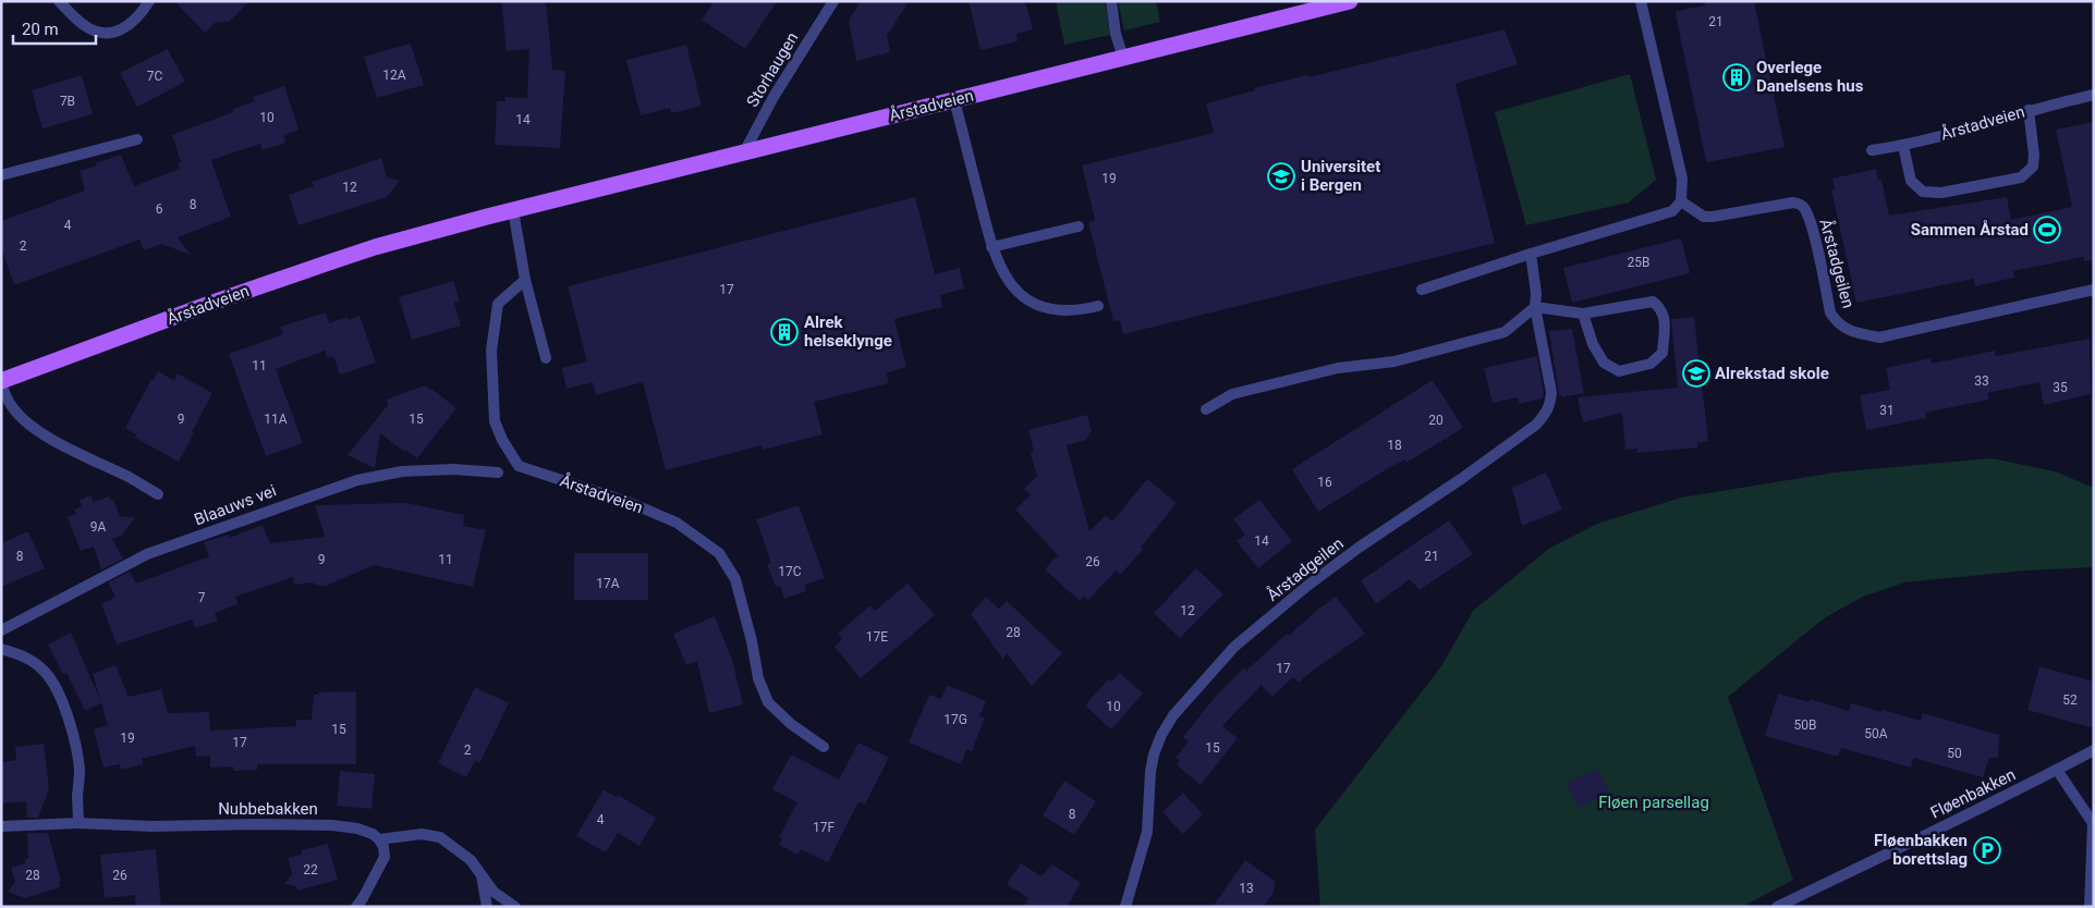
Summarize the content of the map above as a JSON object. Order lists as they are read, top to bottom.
{
  "streets": {
    "main road": ["Årstadveien"],
    "street": [
      "Storhaugen",
      "Årstadgeilen",
      "Blaauws vei",
      "Fløenbakken",
      "Nubbebakken"
    ]
  },
  "crossings": [
    ["Storhaugen", "Årstadveien"]
  ],
  "parks": ["Fløen parsellag"],
  "places": {
    "building": ["Overlege Danelsens hus", "Alrek helseklynge"],
    "school or university": ["Universitet i Bergen", "Alrekstad skole"],
    "sports": ["Sammen Årstad"],
    "parking": ["Fløenbakken borettslag"]
  },
  "house_numbers": [
    "21",
    "12A",
    "7C",
    "7B",
    "10",
    "14",
    "19",
    "12",
    "8",
    "6",
    "4",
    "2",
    "25B",
    "17",
    "11",
    "33",
    "35",
    "31",
    "9",
    "11A",
    "15",
    "20",
    "18",
    "16",
    "9A",
    "14",
    "8",
    "21",
    "9",
    "11",
    "26",
    "17C",
    "17A",
    "7",
    "12",
    "28",
    "17E",
    "17",
    "52",
    "10",
    "17G",
    "50B",
    "15",
    "50A",
    "19",
    "17",
    "15",
    "2",
    "50",
    "8",
    "4",
    "17F",
    "22",
    "28",
    "26",
    "13"
  ],
  "scale_bar": "20 m"
}
